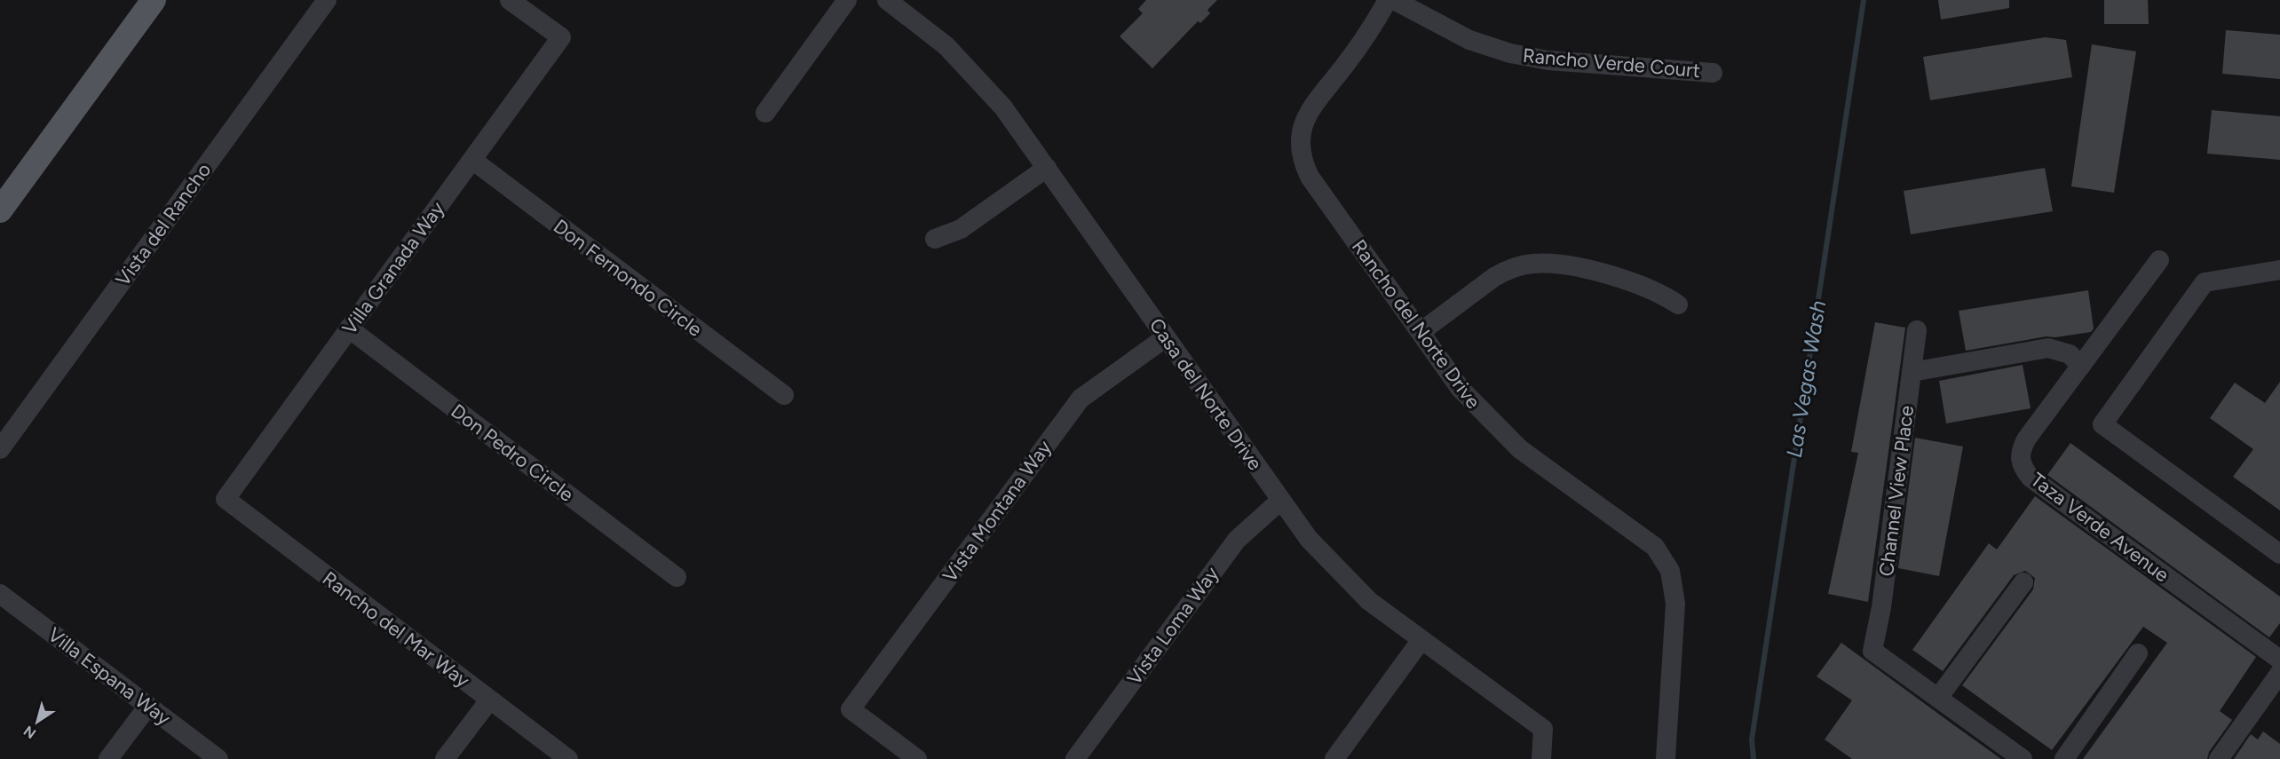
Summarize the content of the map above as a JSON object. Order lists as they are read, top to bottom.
{
  "streets": {
    "street": [
      "Rancho Verde Court",
      "Vista del Rancho",
      "Villa Granada Way",
      "Don Fernondo Circle",
      "Rancho del Norte Drive",
      "Casa del Norte Drive",
      "Don Pedro Circle",
      "Channel View Place",
      "Vista Montana Way",
      "Taza Verde Avenue",
      "Vista Loma Way",
      "Rancho del Mar Way",
      "Villa Espana Way"
    ]
  },
  "crossings": [
    ["Villa Granada Way", "Don Fernondo Circle"],
    ["Villa Granada Way", "Don Pedro Circle"],
    ["Villa Granada Way", "Rancho del Mar Way"],
    ["Casa del Norte Drive", "Vista Montana Way"],
    ["Casa del Norte Drive", "Vista Loma Way"]
  ],
  "water": ["Las Vegas Wash"],
  "north": "bottom left"
}
